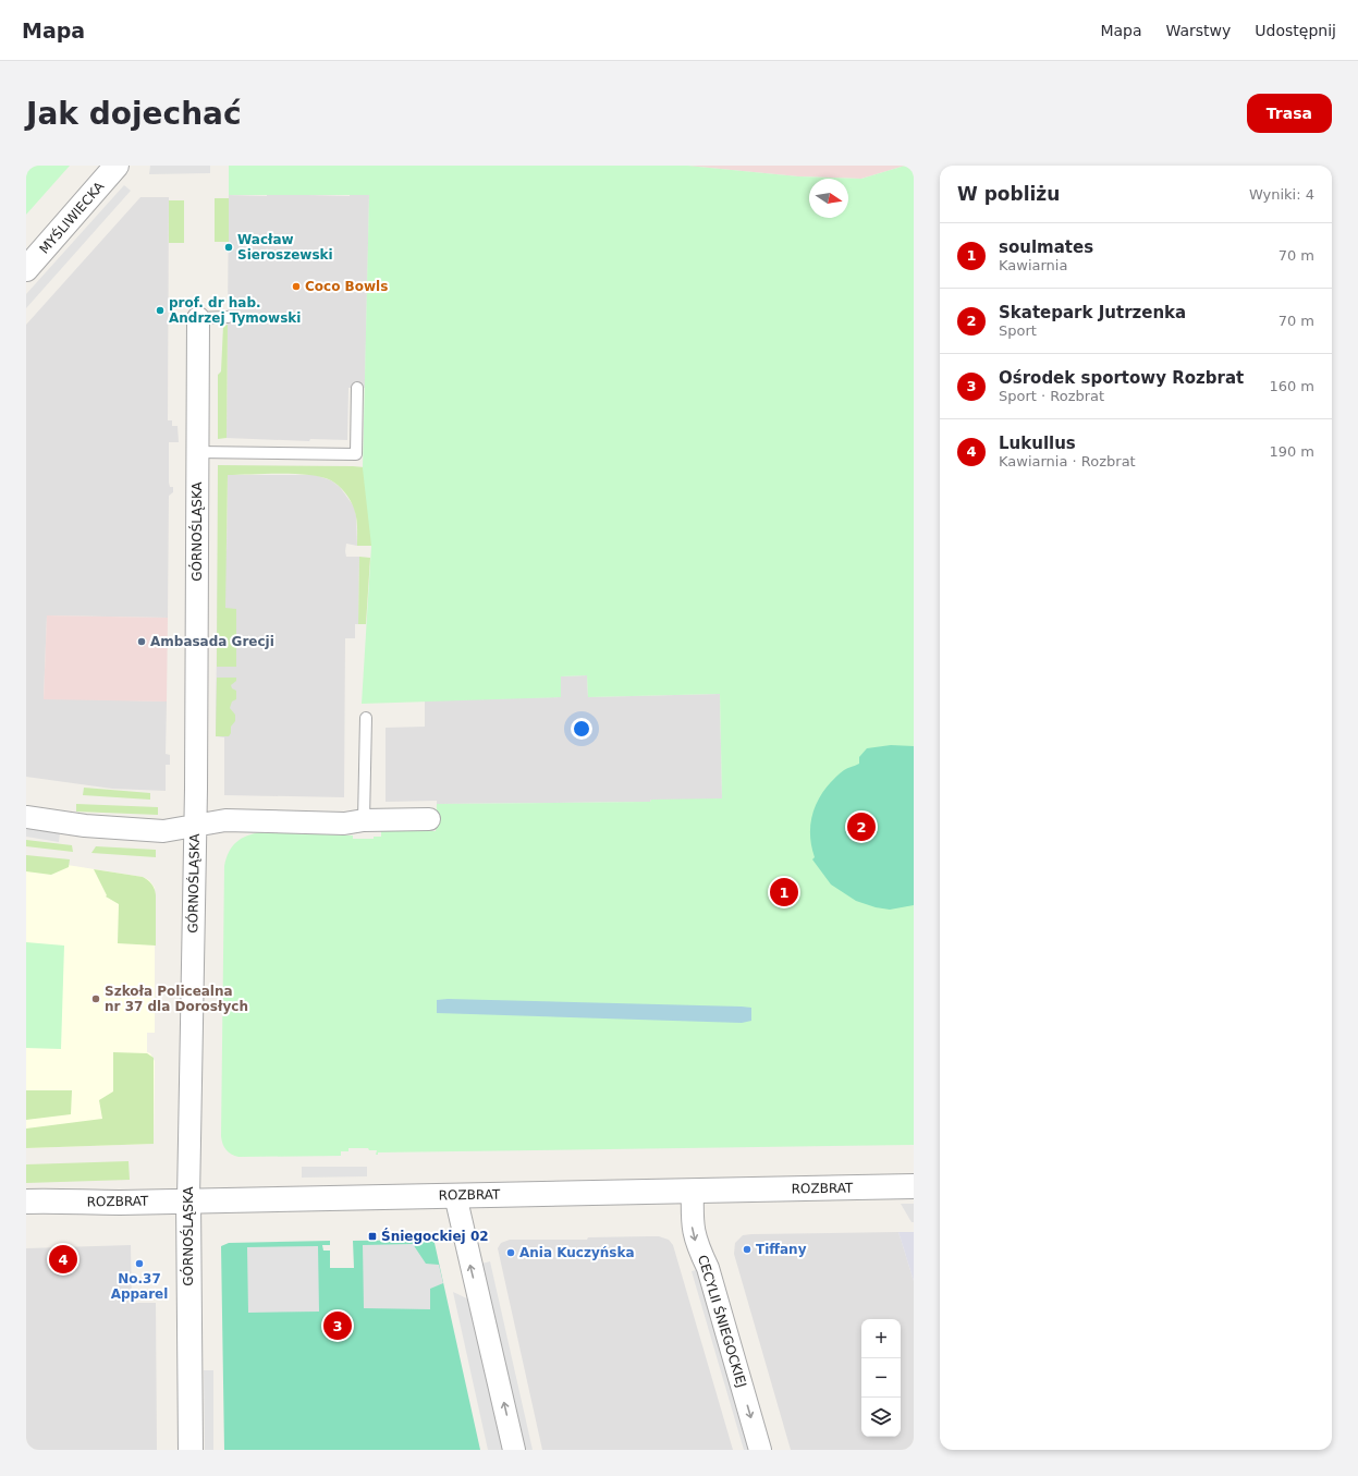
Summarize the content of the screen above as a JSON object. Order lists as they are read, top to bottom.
{
  "streets": {
    "street": [
      "MYŚLIWIECKA",
      "GÓRNOŚLĄSKA",
      "ROZBRAT",
      "CECYLII ŚNIEGOCKIEJ"
    ]
  },
  "crossings": [
    ["GÓRNOŚLĄSKA", "ROZBRAT"],
    ["ROZBRAT", "CECYLII ŚNIEGOCKIEJ"]
  ],
  "one_way": ["CECYLII ŚNIEGOCKIEJ"],
  "places": {
    "other": [
      "Wacław Sieroszewski",
      "Coco Bowls",
      "prof. dr hab. Andrzej Tymowski",
      "Ambasada Grecji",
      "Szkoła Policealna nr 37 dla Dorosłych",
      "Tiffany",
      "Ania Kuczyńska",
      "No.37 Apparel"
    ],
    "transit": ["Śniegockiej 02"]
  },
  "north": "right",
  "page": {
    "header": "Mapa",
    "nav": ["Mapa", "Warstwy", "Udostępnij"],
    "buttons": "Trasa",
    "title": "Jak dojechać",
    "heading": ["W pobliżu", "Wyniki: 4"],
    "list": [
      {
        "mark": "1",
        "name": "soulmates",
        "note": "Kawiarnia",
        "value": "70 m"
      },
      {
        "mark": "2",
        "name": "Skatepark Jutrzenka",
        "note": "Sport",
        "value": "70 m"
      },
      {
        "mark": "3",
        "name": "Ośrodek sportowy Rozbrat",
        "note": "Sport · Rozbrat",
        "value": "160 m"
      },
      {
        "mark": "4",
        "name": "Lukullus",
        "note": "Kawiarnia · Rozbrat",
        "value": "190 m"
      }
    ],
    "pins": [
      "2",
      "1",
      "4",
      "3"
    ],
    "map_buttons": ["+", "−"]
  }
}
